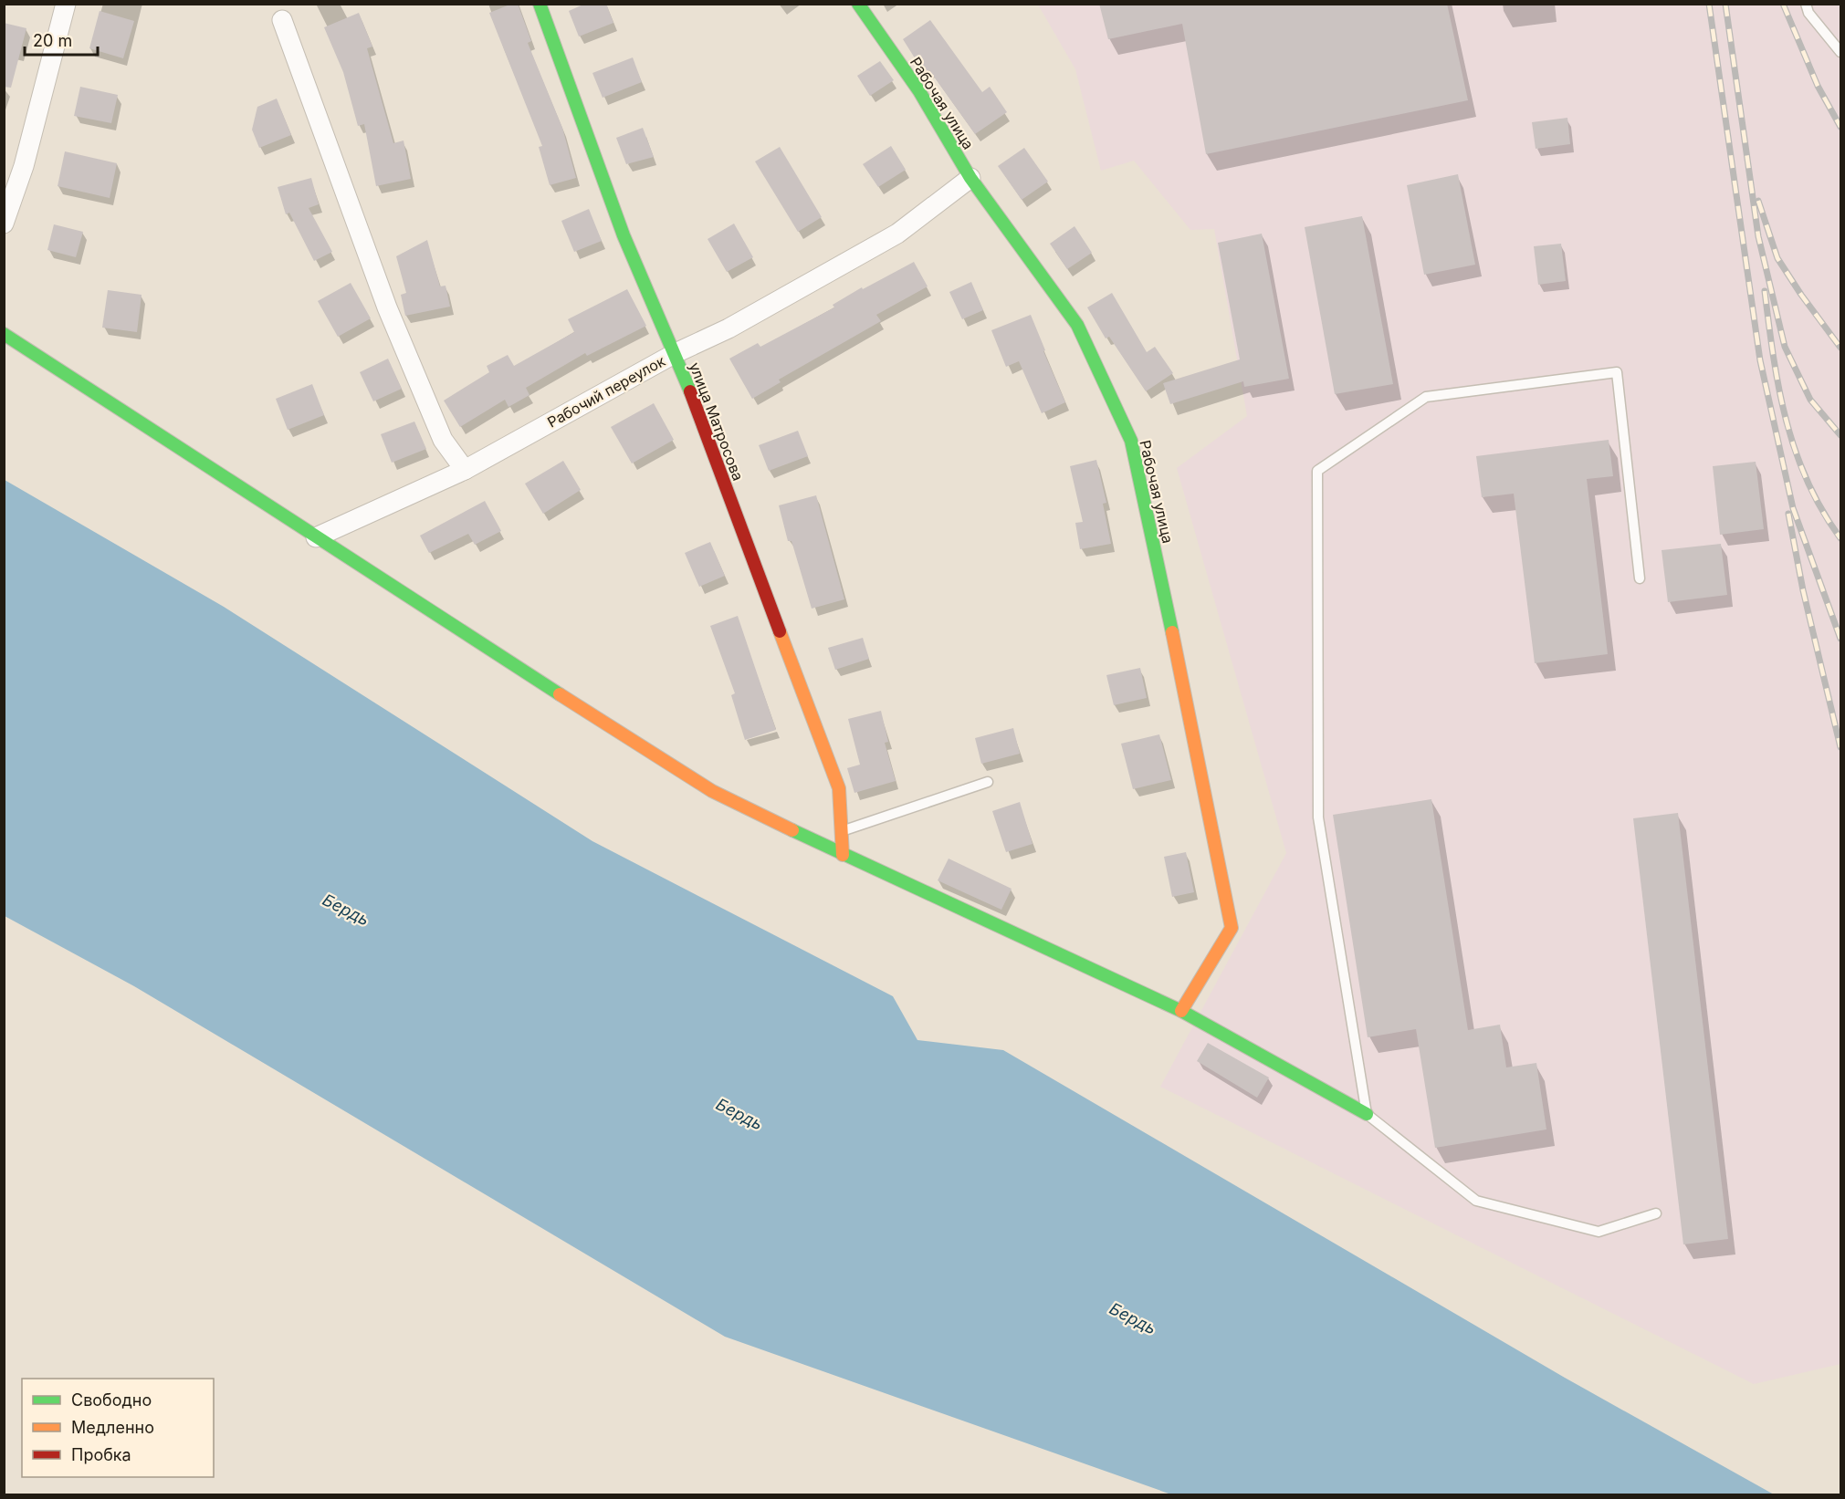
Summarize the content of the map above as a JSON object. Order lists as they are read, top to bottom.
{
  "streets": {
    "street": ["Рабочая улица", "Рабочий переулок", "улица Матросова"]
  },
  "crossings": [
    ["Рабочая улица", "Рабочий переулок"],
    ["Рабочий переулок", "улица Матросова"]
  ],
  "water": ["Бердь"],
  "legend": ["Свободно", "Медленно", "Пробка"],
  "scale_bar": "20 m"
}
